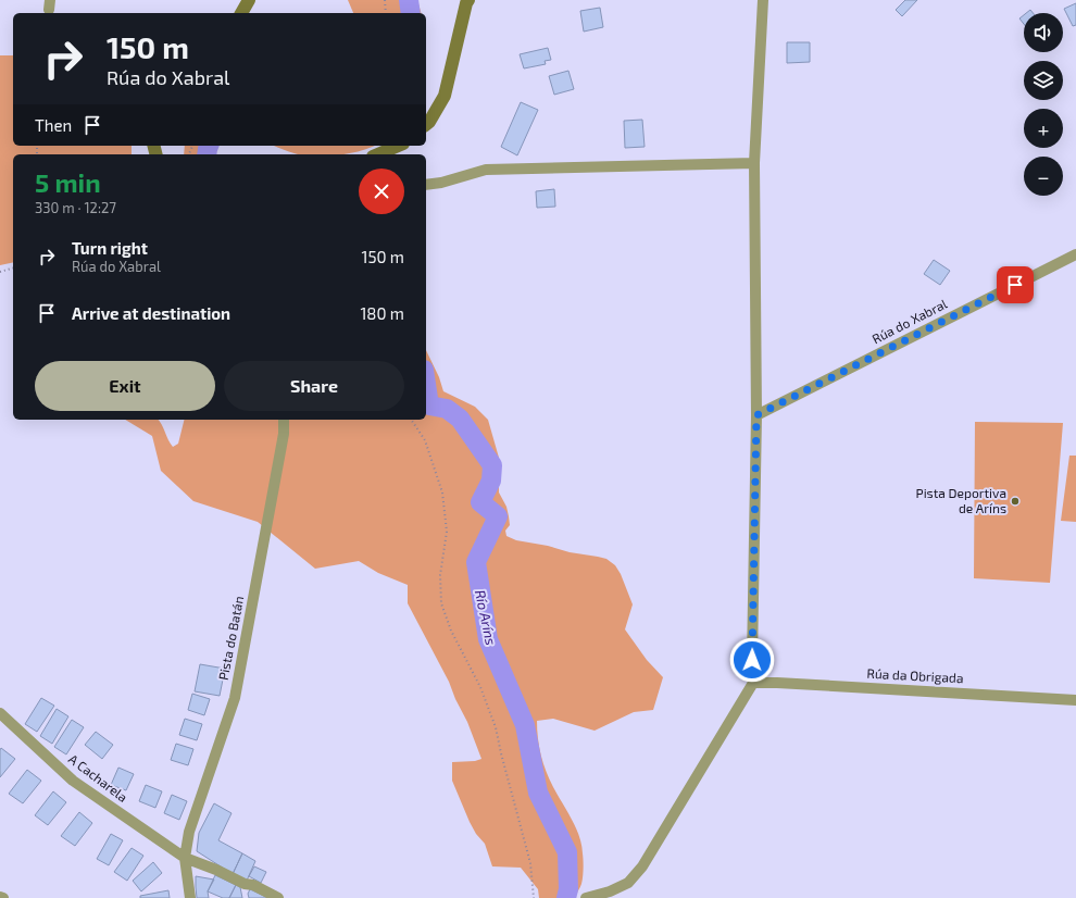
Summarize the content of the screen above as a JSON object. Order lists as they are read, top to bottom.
{
  "streets": {
    "street": [
      "Rúa do Xabral",
      "Pista do Batán",
      "Rúa da Obrigada",
      "A Cacharela"
    ]
  },
  "crossings": [
    ["Pista do Batán", "A Cacharela"]
  ],
  "water": ["Río Aríns"],
  "places": ["Pista Deportiva de Aríns"],
  "page": {
    "map_buttons": ["+", "−"],
    "turn": ["150 m", "Rúa do Xabral"],
    "then": "Then",
    "heading": ["5 min", "330 m · 12:27"],
    "list": [
      {
        "name": "Turn right",
        "note": "Rúa do Xabral",
        "value": "150 m"
      },
      {
        "name": "Arrive at destination",
        "value": "180 m"
      }
    ],
    "buttons": ["Exit", "Share"]
  }
}
